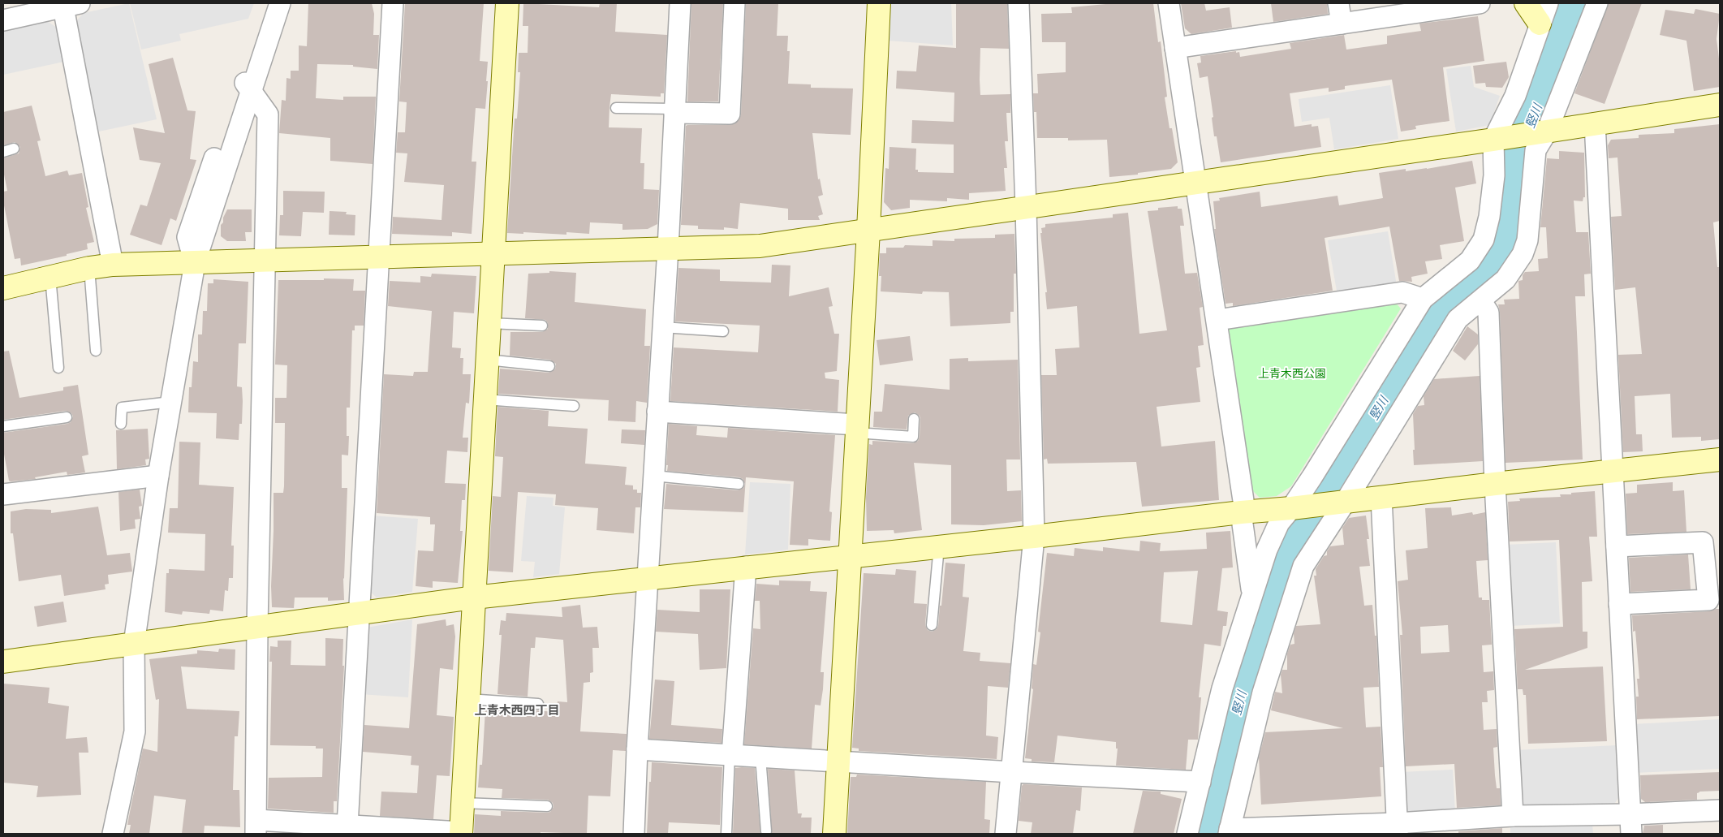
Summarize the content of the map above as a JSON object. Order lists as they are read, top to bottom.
{
  "districts": ["上青木西四丁目"],
  "water": ["竪川"],
  "parks": ["上青木西公園"]
}
